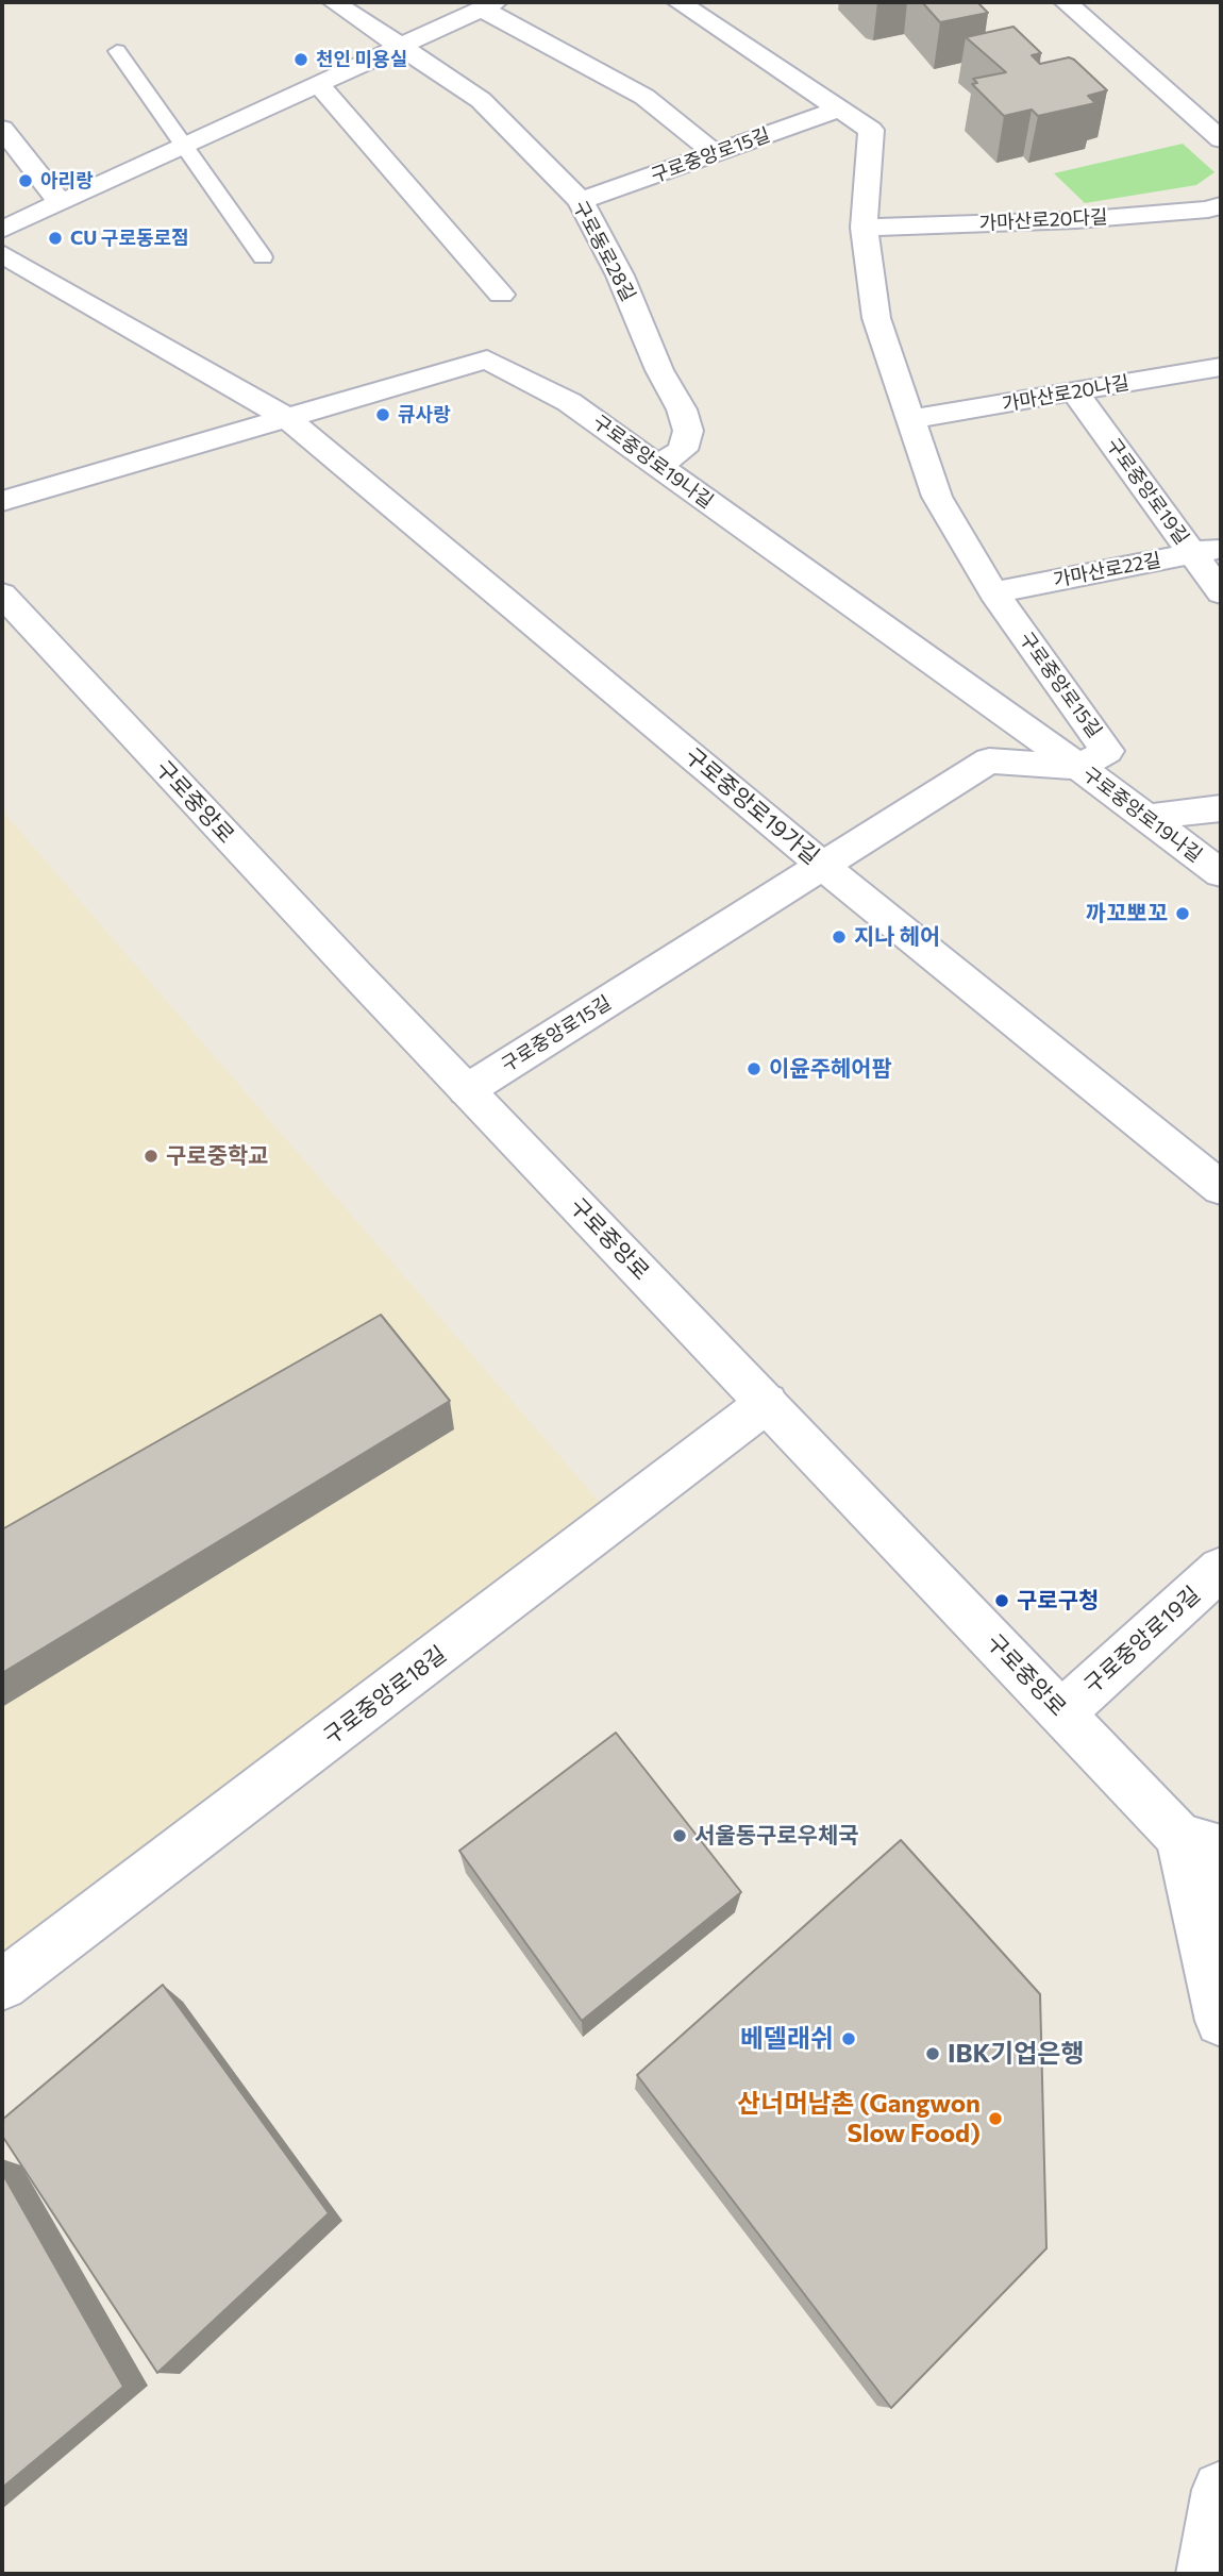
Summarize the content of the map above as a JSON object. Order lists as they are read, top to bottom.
{
  "streets": {
    "street": [
      "구로중앙로15길",
      "가마산로20다길",
      "구로동로28길",
      "가마산로20나길",
      "구로중앙로19나길",
      "구로중앙로19길",
      "가마산로22길",
      "구로중앙로",
      "구로중앙로19가길",
      "구로중앙로18길"
    ]
  },
  "crossings": [
    ["구로중앙로15길", "가마산로20다길"],
    ["구로중앙로15길", "구로동로28길"],
    ["구로중앙로15길", "가마산로20나길"],
    ["구로중앙로15길", "구로중앙로19나길"],
    ["구로중앙로15길", "가마산로22길"],
    ["구로중앙로15길", "구로중앙로"],
    ["구로중앙로15길", "구로중앙로19가길"],
    ["구로동로28길", "구로중앙로19나길"],
    ["가마산로20나길", "구로중앙로19길"],
    ["구로중앙로19나길", "구로중앙로19가길"],
    ["구로중앙로19길", "가마산로22길"],
    ["구로중앙로19길", "구로중앙로"],
    ["구로중앙로", "구로중앙로18길"]
  ],
  "places": [
    "천인 미용실",
    "아리랑",
    "CU 구로동로점",
    "큐사랑",
    "까꼬뽀꼬",
    "지나 헤어",
    "이윤주헤어팜",
    "구로중학교",
    "구로구청",
    "서울동구로우체국",
    "베델래쉬",
    "IBK기업은행",
    "산너머남촌 (Gangwon Slow Food)"
  ]
}
